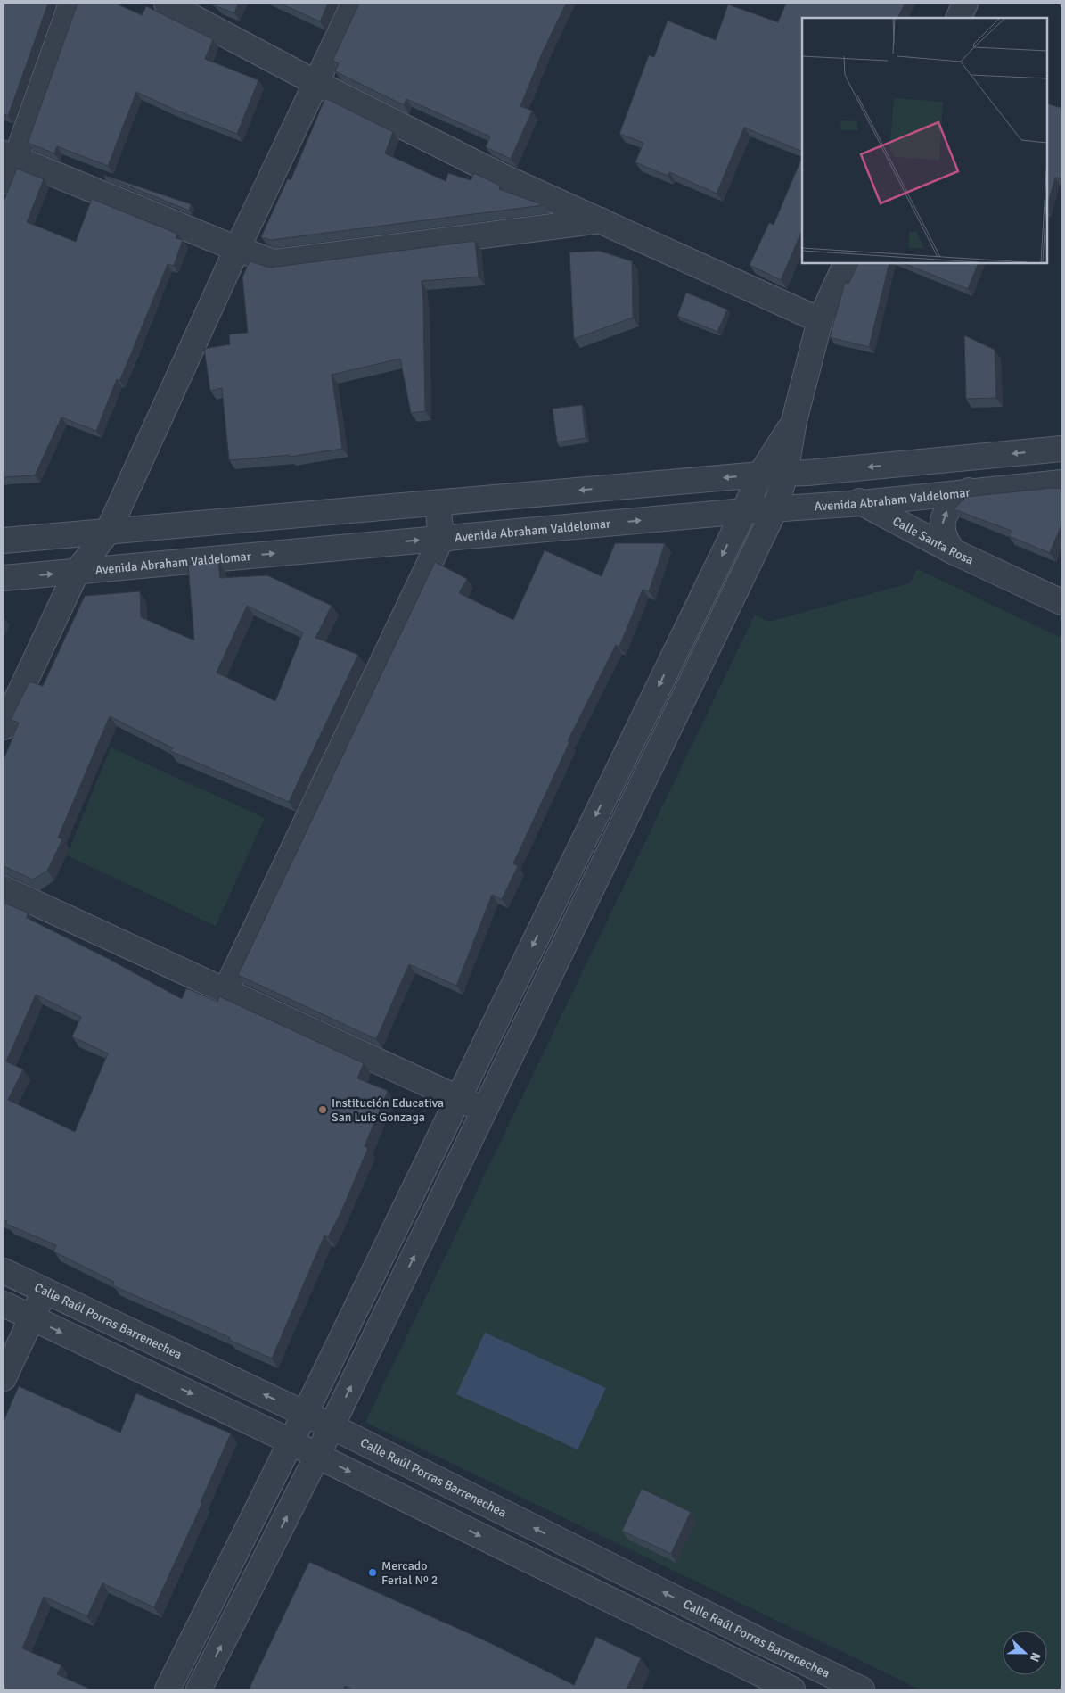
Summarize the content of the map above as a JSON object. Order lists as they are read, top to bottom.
{
  "streets": {
    "street": ["Avenida Abraham Valdelomar", "Calle Santa Rosa", "Calle Raúl Porras Barrenechea"]
  },
  "crossings": [
    ["Avenida Abraham Valdelomar", "Calle Santa Rosa"]
  ],
  "places": ["Institución Educativa San Luis Gonzaga", "Mercado Ferial Nº 2"],
  "north": "right"
}
